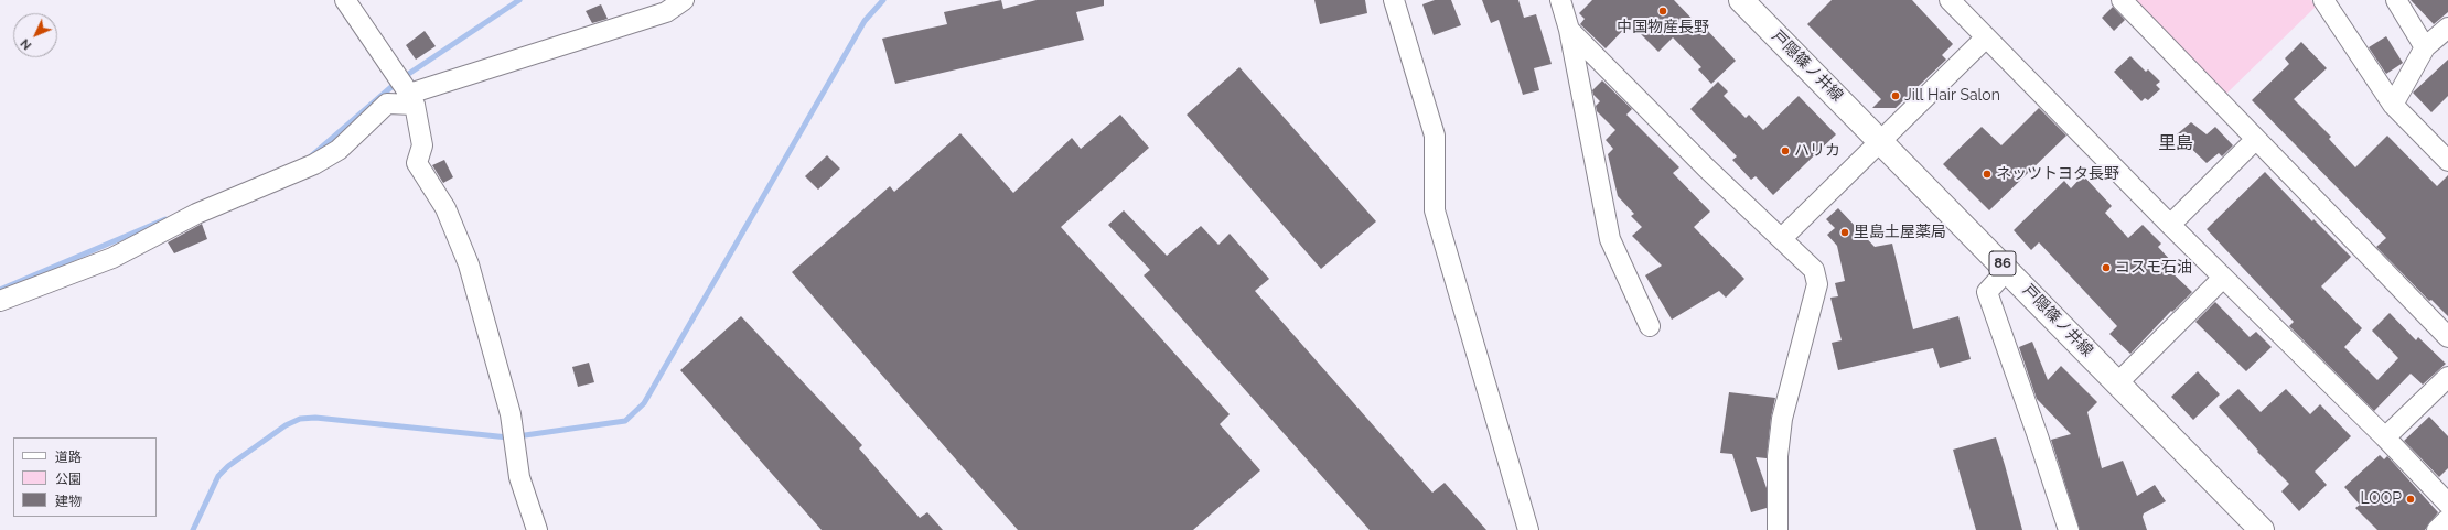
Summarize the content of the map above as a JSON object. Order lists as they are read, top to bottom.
{
  "streets": {
    "main road": ["戸隠篠ノ井線", "86"]
  },
  "districts": ["里島"],
  "places": [
    "中国物産長野",
    "Jill Hair Salon",
    "ハリカ",
    "ネッツトヨタ長野",
    "里島土屋薬局",
    "コスモ石油",
    "LOOP"
  ],
  "legend": ["道路", "公園", "建物"],
  "north": "bottom left"
}
